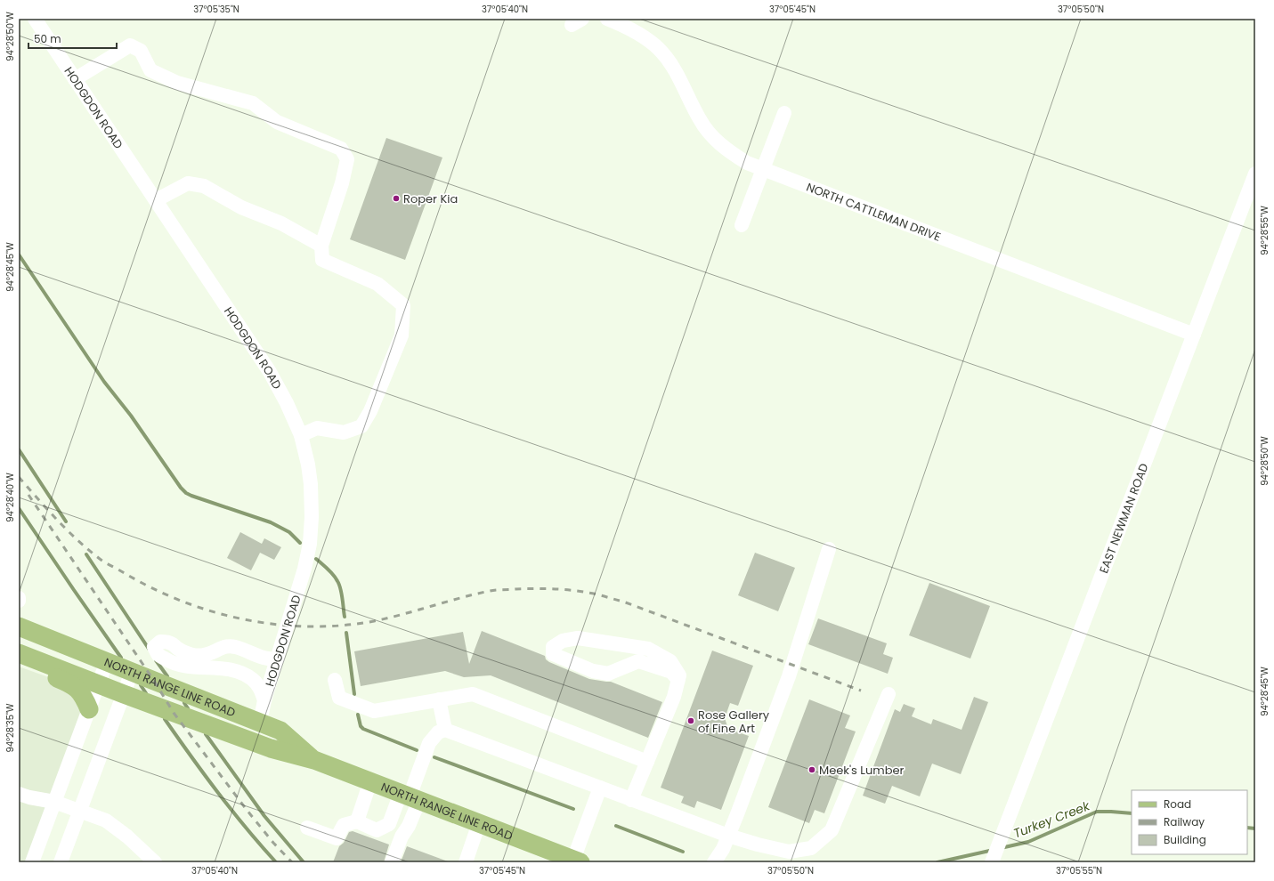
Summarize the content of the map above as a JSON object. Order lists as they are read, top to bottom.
{
  "streets": {
    "main road": ["NORTH RANGE LINE ROAD"],
    "street": ["HODGDON ROAD", "NORTH CATTLEMAN DRIVE", "EAST NEWMAN ROAD"]
  },
  "crossings": [
    ["HODGDON ROAD", "NORTH RANGE LINE ROAD"],
    ["NORTH CATTLEMAN DRIVE", "EAST NEWMAN ROAD"]
  ],
  "water": ["Turkey Creek"],
  "places": ["Roper Kia", "Rose Gallery of Fine Art", "Meek's Lumber"],
  "legend": ["Road", "Railway", "Building"],
  "scale_bar": "50 m",
  "coordinates": [
    "37°05'35\"N",
    "37°05'40\"N",
    "37°05'45\"N",
    "37°05'50\"N",
    "94°28'50\"W",
    "94°28'55\"W",
    "94°28'45\"W",
    "94°28'40\"W",
    "94°28'35\"W",
    "37°05'55\"N"
  ]
}
